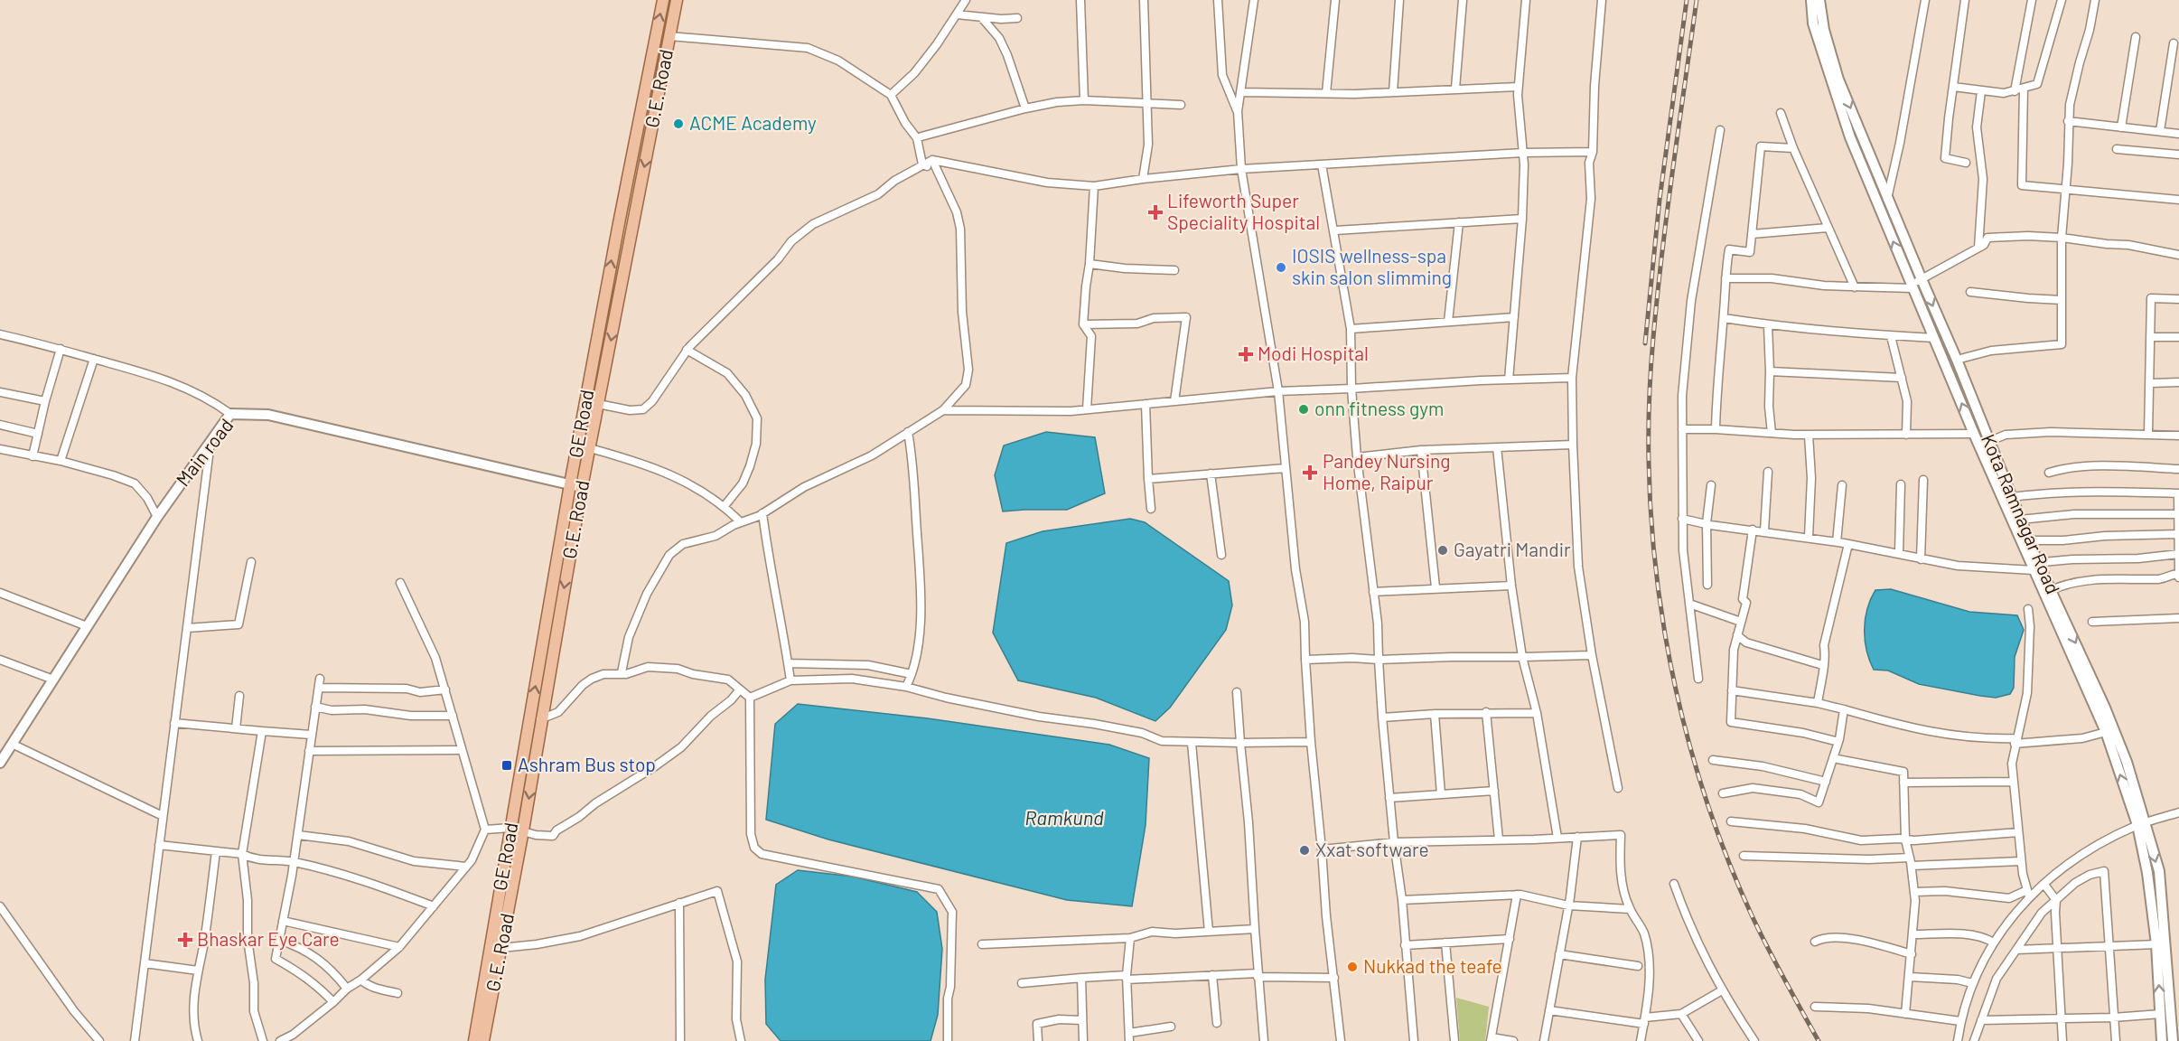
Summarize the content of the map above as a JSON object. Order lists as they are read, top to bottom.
{
  "streets": {
    "main road": ["G.E. Road", "GE Road"],
    "street": ["Main road", "Kota Ramnagar Road"]
  },
  "crossings": [
    ["G.E. Road", "Main road"],
    ["GE Road", "Main road"]
  ],
  "one_way": ["G.E. Road", "GE Road"],
  "water": ["Ramkund"],
  "places": {
    "other": [
      "ACME Academy",
      "IOSIS wellness-spa skin salon slimming",
      "onn fitness gym",
      "Gayatri Mandir",
      "Xxat software",
      "Nukkad the teafe"
    ],
    "health": [
      "Lifeworth Super Speciality Hospital",
      "Modi Hospital",
      "Pandey Nursing Home, Raipur",
      "Bhaskar Eye Care"
    ],
    "transit": ["Ashram Bus stop"]
  }
}
